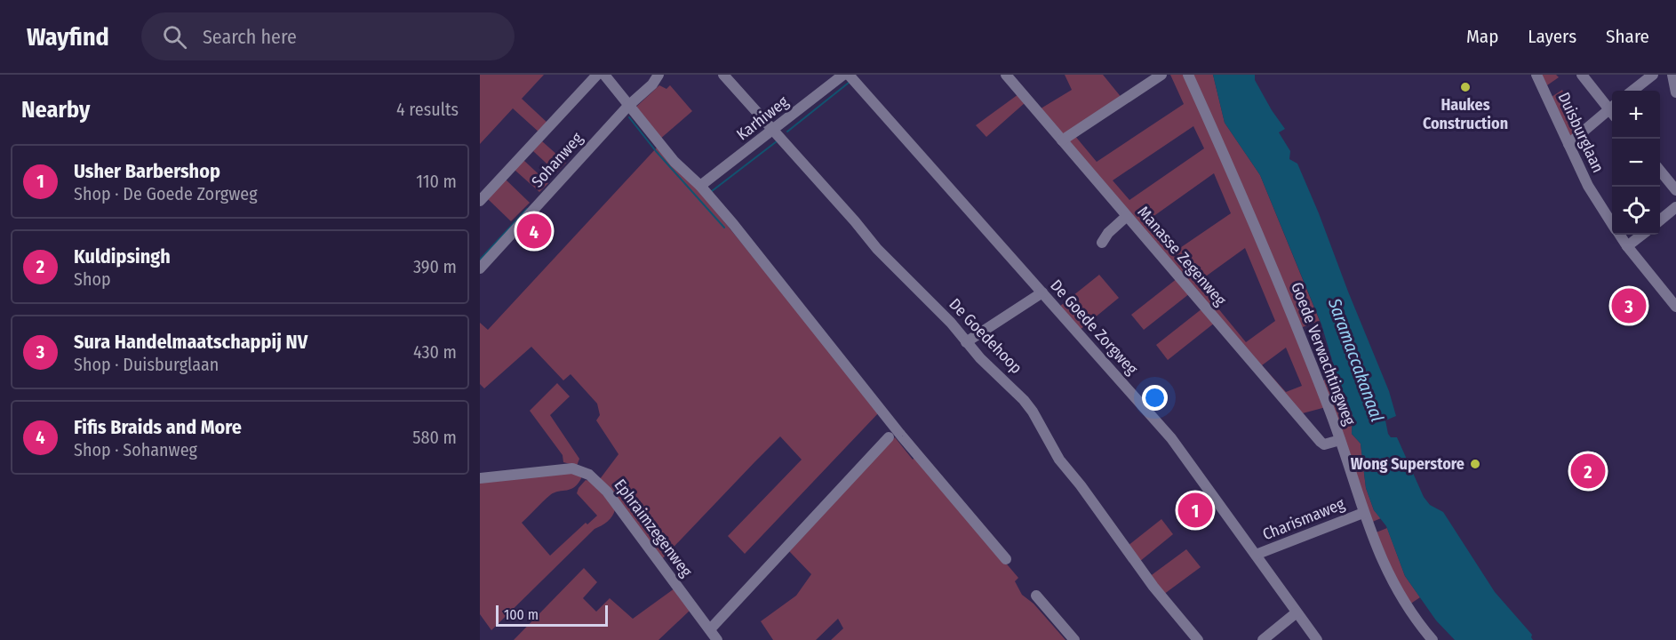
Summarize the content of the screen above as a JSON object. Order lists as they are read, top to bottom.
{
  "streets": {
    "street": [
      "Karhiweg",
      "Duisburglaan",
      "Sohanweg",
      "Manasse Zegenweg",
      "De Goede Zorgweg",
      "De Goedehoop",
      "Goede Verwachtingweg",
      "Charismaweg",
      "Ephraimzegenweg"
    ]
  },
  "crossings": [
    ["Karhiweg", "De Goedehoop"],
    ["Manasse Zegenweg", "Goede Verwachtingweg"],
    ["De Goede Zorgweg", "Charismaweg"],
    ["Goede Verwachtingweg", "Charismaweg"]
  ],
  "water": ["Saramaccakanaal"],
  "places": ["Haukes Construction", "Wong Superstore"],
  "scale_bar": "100 m",
  "page": {
    "header": "Wayfind",
    "search": "Search here",
    "nav": ["Map", "Layers", "Share"],
    "heading": ["Nearby", "4 results"],
    "map_buttons": ["+", "−"],
    "list": [
      {
        "mark": "1",
        "name": "Usher Barbershop",
        "note": "Shop · De Goede Zorgweg",
        "value": "110 m"
      },
      {
        "mark": "2",
        "name": "Kuldipsingh",
        "note": "Shop",
        "value": "390 m"
      },
      {
        "mark": "3",
        "name": "Sura Handelmaatschappij NV",
        "note": "Shop · Duisburglaan",
        "value": "430 m"
      },
      {
        "mark": "4",
        "name": "Fifis Braids and More",
        "note": "Shop · Sohanweg",
        "value": "580 m"
      }
    ],
    "pins": [
      "4",
      "3",
      "2",
      "1"
    ],
    "scale": "100 m"
  }
}
